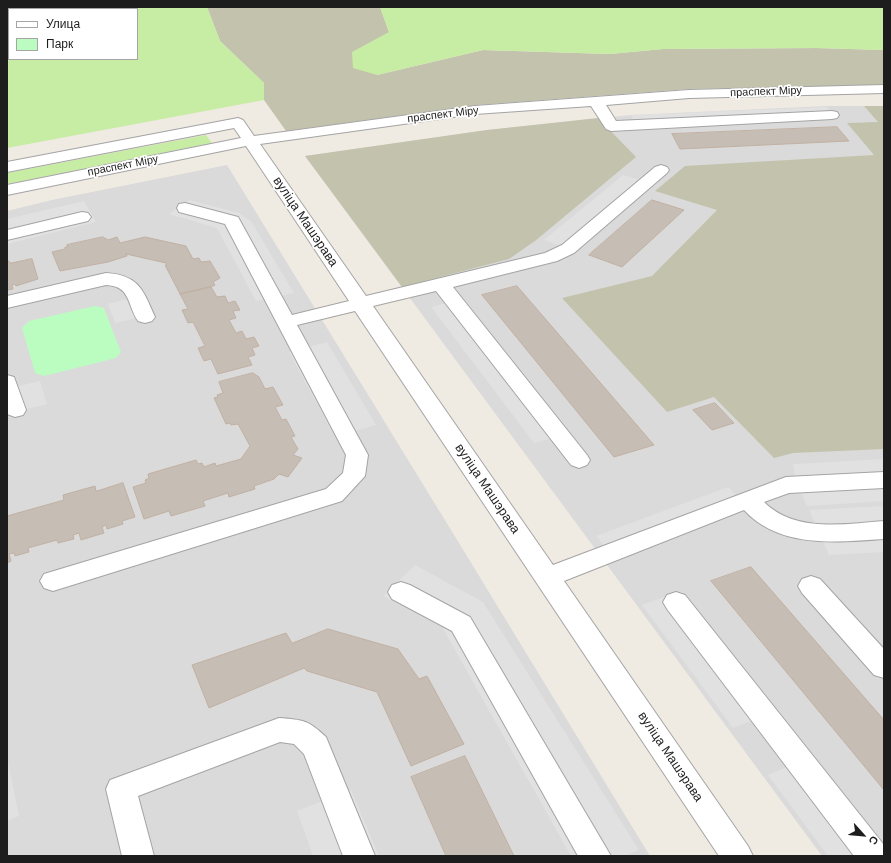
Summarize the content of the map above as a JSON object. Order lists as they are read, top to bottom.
{
  "streets": {
    "street": ["праспект Міру", "вуліца Машэрава"]
  },
  "crossings": [
    ["праспект Міру", "вуліца Машэрава"]
  ],
  "legend": ["Улица", "Парк"],
  "north": "bottom right"
}
